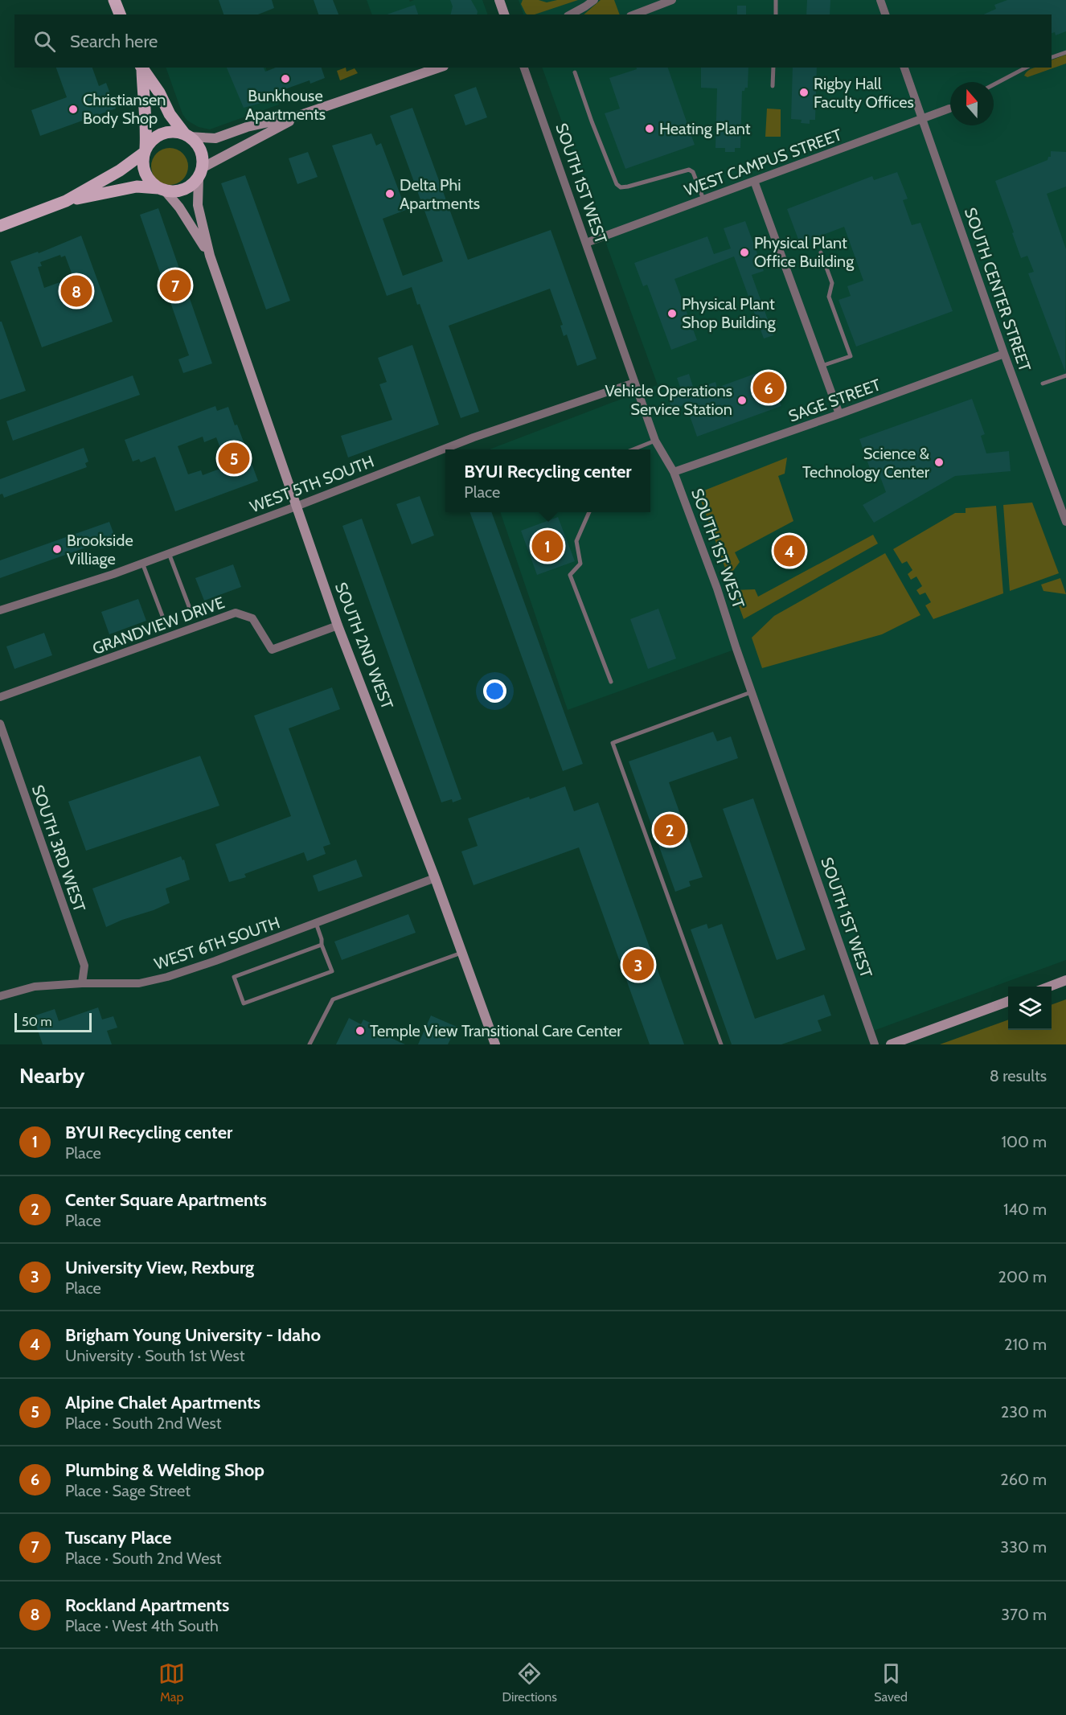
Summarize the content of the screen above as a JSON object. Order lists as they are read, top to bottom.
{
  "streets": {
    "main road": ["SOUTH 2ND WEST"],
    "street": [
      "WEST CAMPUS STREET",
      "SOUTH 1ST WEST",
      "SOUTH CENTER STREET",
      "SAGE STREET",
      "WEST 5TH SOUTH",
      "GRANDVIEW DRIVE",
      "SOUTH 3RD WEST",
      "WEST 6TH SOUTH"
    ]
  },
  "crossings": [
    ["WEST CAMPUS STREET", "SOUTH 1ST WEST"],
    ["WEST CAMPUS STREET", "SOUTH CENTER STREET"],
    ["SOUTH 1ST WEST", "SAGE STREET"],
    ["SOUTH 1ST WEST", "WEST 5TH SOUTH"],
    ["SOUTH CENTER STREET", "SAGE STREET"],
    ["WEST 5TH SOUTH", "SOUTH 2ND WEST"],
    ["GRANDVIEW DRIVE", "SOUTH 2ND WEST"],
    ["SOUTH 2ND WEST", "WEST 6TH SOUTH"],
    ["SOUTH 3RD WEST", "WEST 6TH SOUTH"]
  ],
  "places": [
    "Bunkhouse Apartments",
    "Rigby Hall Faculty Offices",
    "Christiansen Body Shop",
    "Heating Plant",
    "Delta Phi Apartments",
    "Physical Plant Office Building",
    "Physical Plant Shop Building",
    "Vehicle Operations Service Station",
    "Science & Technology Center",
    "Brookside Villiage",
    "Temple View Transitional Care Center"
  ],
  "scale_bar": "50 m",
  "north": "top",
  "page": {
    "search": "Search here",
    "pins": [
      "7",
      "8",
      "6",
      "5",
      "1",
      "4",
      "2",
      "3"
    ],
    "popup": ["BYUI Recycling center", "Place"],
    "scale": "50 m",
    "heading": ["Nearby", "8 results"],
    "list": [
      {
        "mark": "1",
        "name": "BYUI Recycling center",
        "note": "Place",
        "value": "100 m"
      },
      {
        "mark": "2",
        "name": "Center Square Apartments",
        "note": "Place",
        "value": "140 m"
      },
      {
        "mark": "3",
        "name": "University View, Rexburg",
        "note": "Place",
        "value": "200 m"
      },
      {
        "mark": "4",
        "name": "Brigham Young University - Idaho",
        "note": "University · South 1st West",
        "value": "210 m"
      },
      {
        "mark": "5",
        "name": "Alpine Chalet Apartments",
        "note": "Place · South 2nd West",
        "value": "230 m"
      },
      {
        "mark": "6",
        "name": "Plumbing & Welding Shop",
        "note": "Place · Sage Street",
        "value": "260 m"
      },
      {
        "mark": "7",
        "name": "Tuscany Place",
        "note": "Place · South 2nd West",
        "value": "330 m"
      },
      {
        "mark": "8",
        "name": "Rockland Apartments",
        "note": "Place · West 4th South",
        "value": "370 m"
      }
    ],
    "nav": ["Map", "Directions", "Saved"]
  }
}
